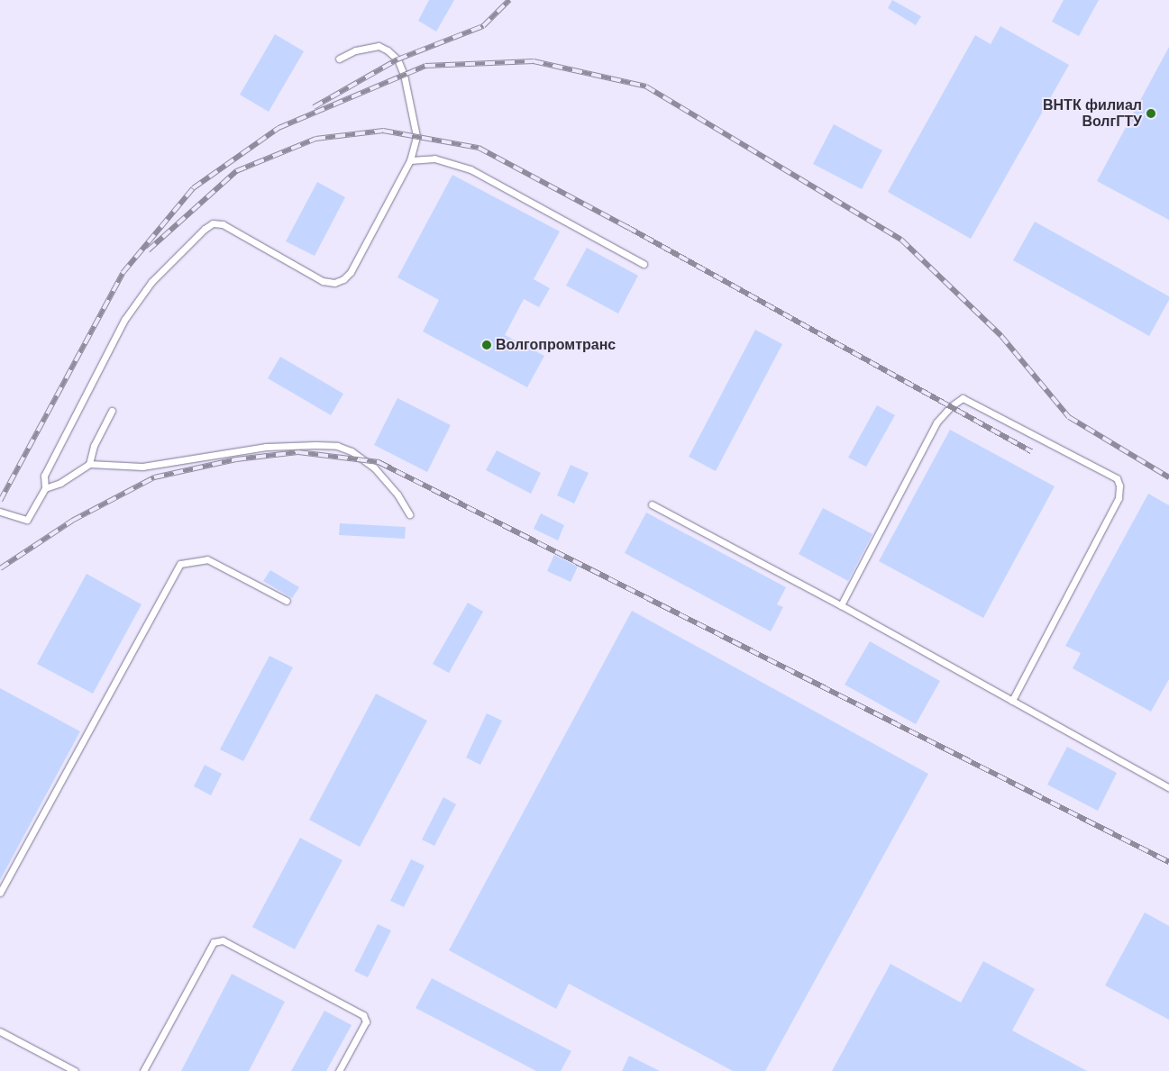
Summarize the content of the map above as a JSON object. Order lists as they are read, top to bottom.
{
  "places": ["ВНТК филиал ВолгГТУ", "Волгопромтранс"]
}
